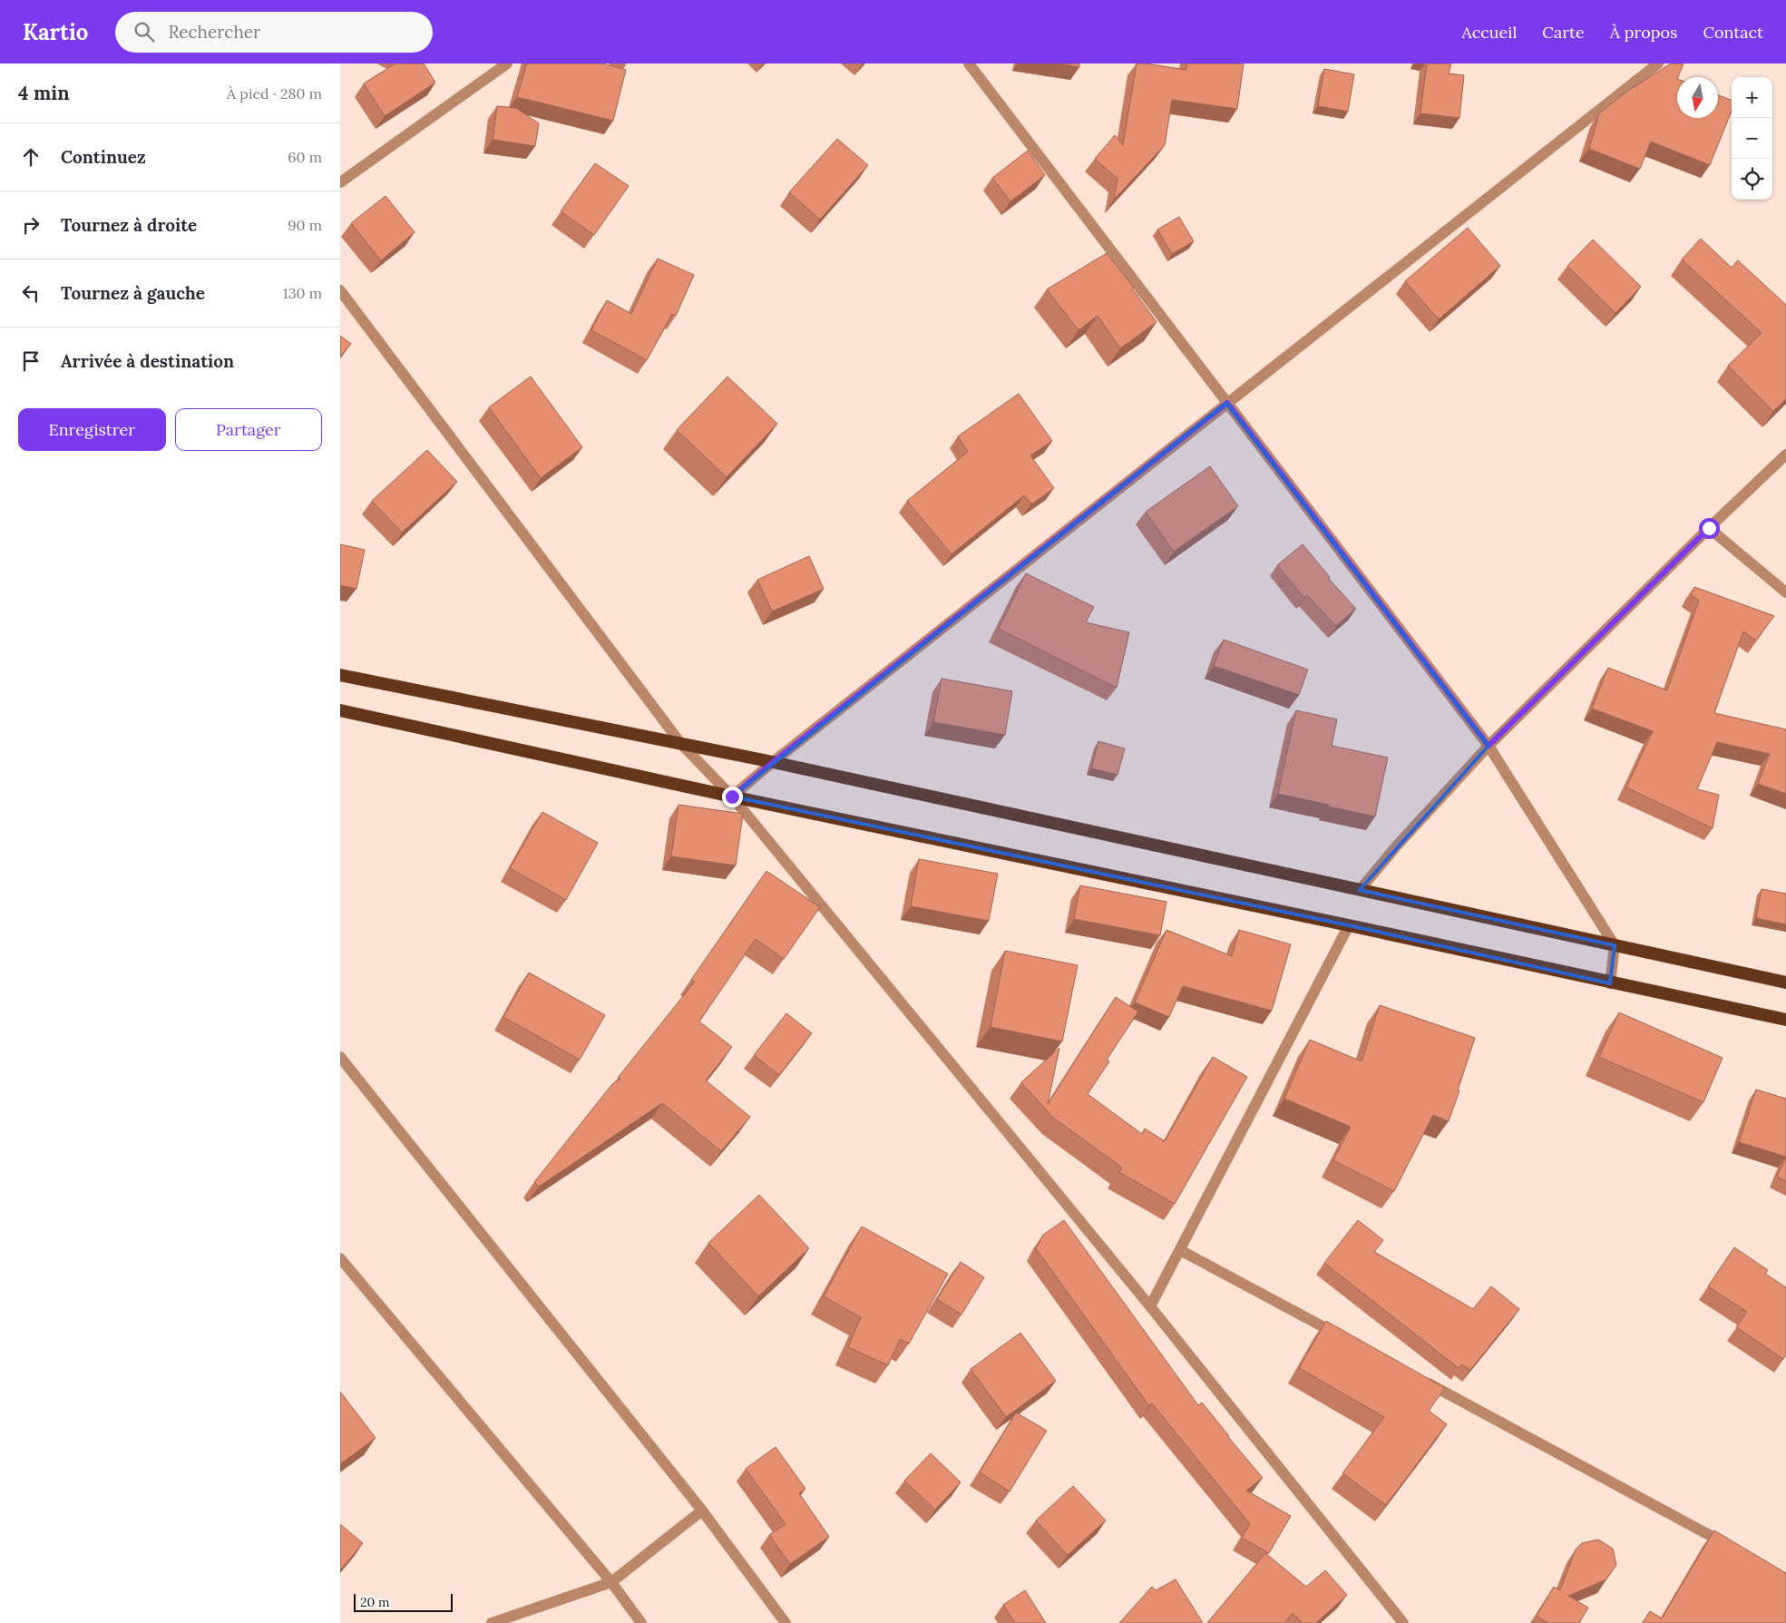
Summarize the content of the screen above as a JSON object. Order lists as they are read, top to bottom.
{
  "scale_bar": "20 m",
  "north": "bottom",
  "page": {
    "header": "Kartio",
    "search": "Rechercher",
    "nav": [
      "Accueil",
      "Carte",
      "À propos",
      "Contact"
    ],
    "heading": ["4 min", "À pied · 280 m"],
    "map_buttons": ["+", "−"],
    "list": [
      ["Continuez", "60 m"],
      ["Tournez à droite", "90 m"],
      ["Tournez à gauche", "130 m"],
      "Arrivée à destination"
    ],
    "buttons": ["Enregistrer", "Partager"],
    "scale": "20 m"
  }
}
